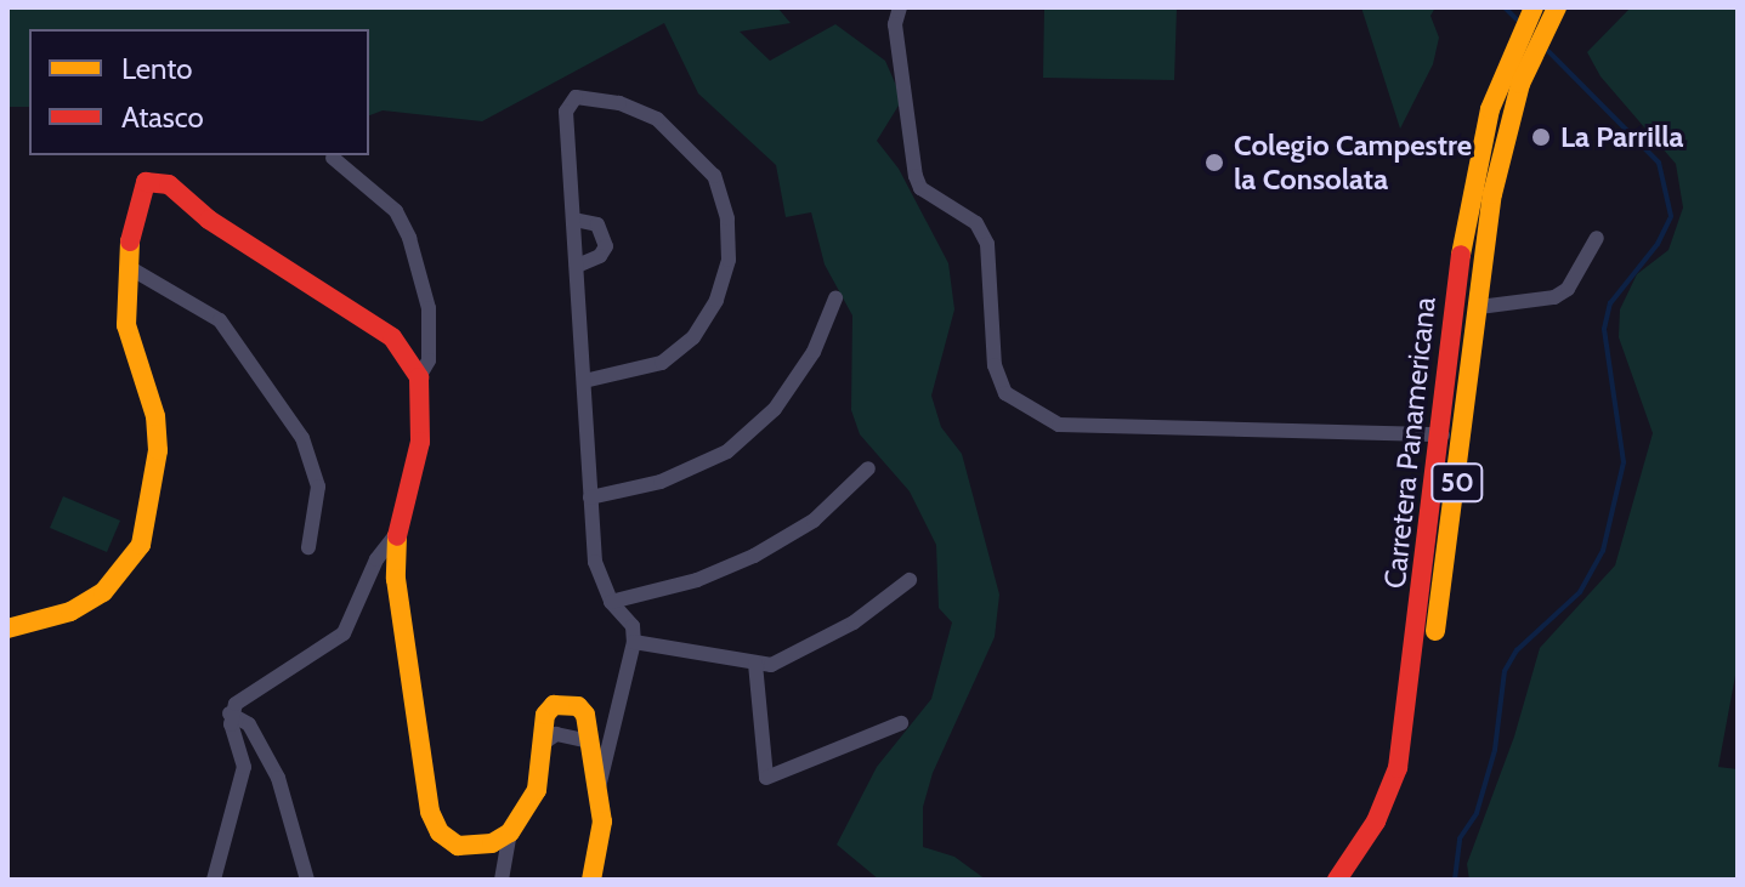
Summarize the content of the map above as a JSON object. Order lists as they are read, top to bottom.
{
  "streets": {
    "main road": ["Carretera Panamericana", "50"]
  },
  "places": ["La Parrilla", "Colegio Campestre la Consolata"],
  "legend": ["Lento", "Atasco"]
}
